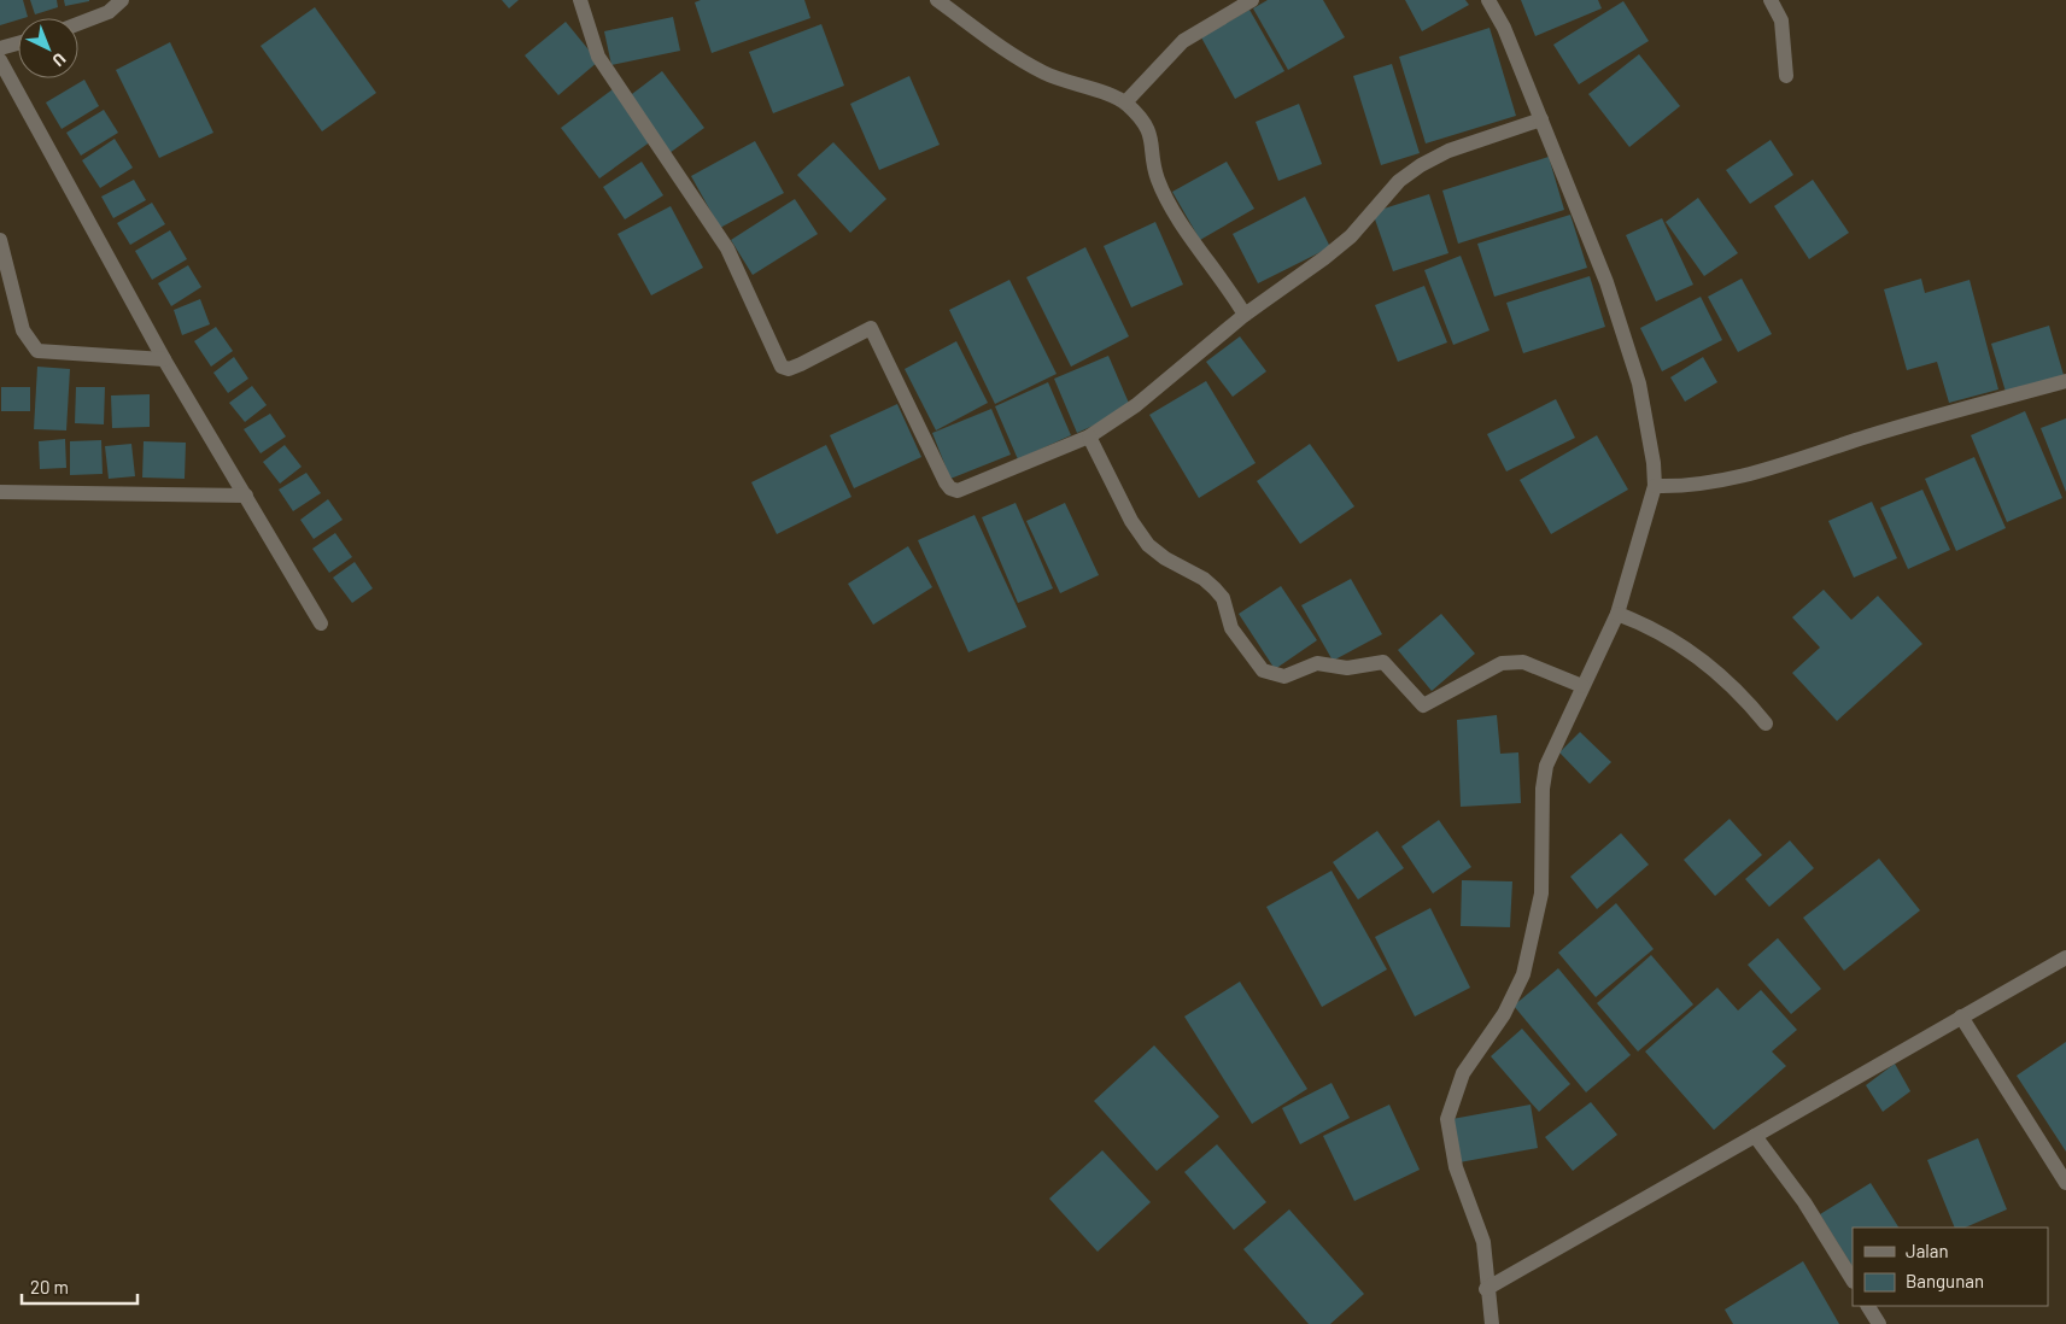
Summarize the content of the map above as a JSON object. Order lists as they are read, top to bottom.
{
  "legend": ["Jalan", "Bangunan"],
  "scale_bar": "20 m",
  "north": "bottom right"
}
